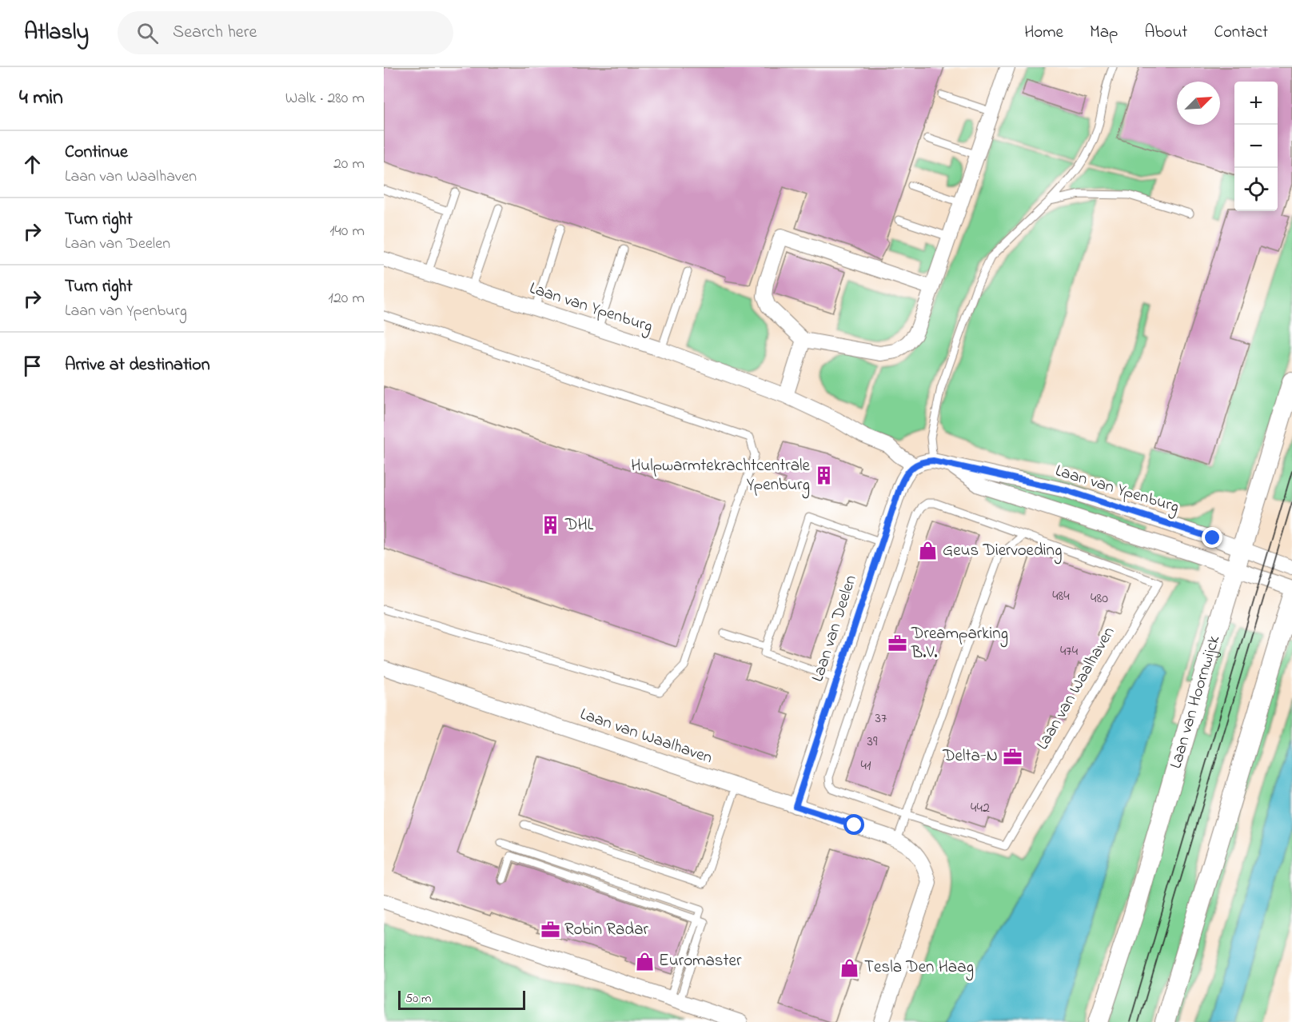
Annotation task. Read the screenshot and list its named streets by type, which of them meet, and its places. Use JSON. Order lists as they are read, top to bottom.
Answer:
{
  "streets": {
    "main road": ["Laan van Hoornwijck"],
    "street": ["Laan van Ypenburg", "Laan van Deelen", "Laan van Waalhaven"]
  },
  "crossings": [
    ["Laan van Ypenburg", "Laan van Deelen"],
    ["Laan van Ypenburg", "Laan van Hoornwijck"],
    ["Laan van Deelen", "Laan van Waalhaven"]
  ],
  "places": {
    "building": ["Hulpwarmtekrachtcentrale Ypenburg", "DHL"],
    "shop": ["Geus Diervoeding", "Euromaster", "Tesla Den Haag"],
    "office": ["Dreamparking B.V.", "Delta-N", "Robin Radar"]
  },
  "house_numbers": [
    "484",
    "480",
    "474",
    "37",
    "39",
    "41",
    "442"
  ],
  "scale_bar": "50 m",
  "north": "top right",
  "page": {
    "header": "Atlasly",
    "search": "Search here",
    "nav": [
      "Home",
      "Map",
      "About",
      "Contact"
    ],
    "heading": ["4 min", "Walk · 280 m"],
    "map_buttons": ["+", "−"],
    "list": [
      ["Continue", "Laan van Waalhaven", "20 m"],
      ["Turn right", "Laan van Deelen", "140 m"],
      ["Turn right", "Laan van Ypenburg", "120 m"],
      "Arrive at destination"
    ],
    "scale": "50 m"
  }
}
